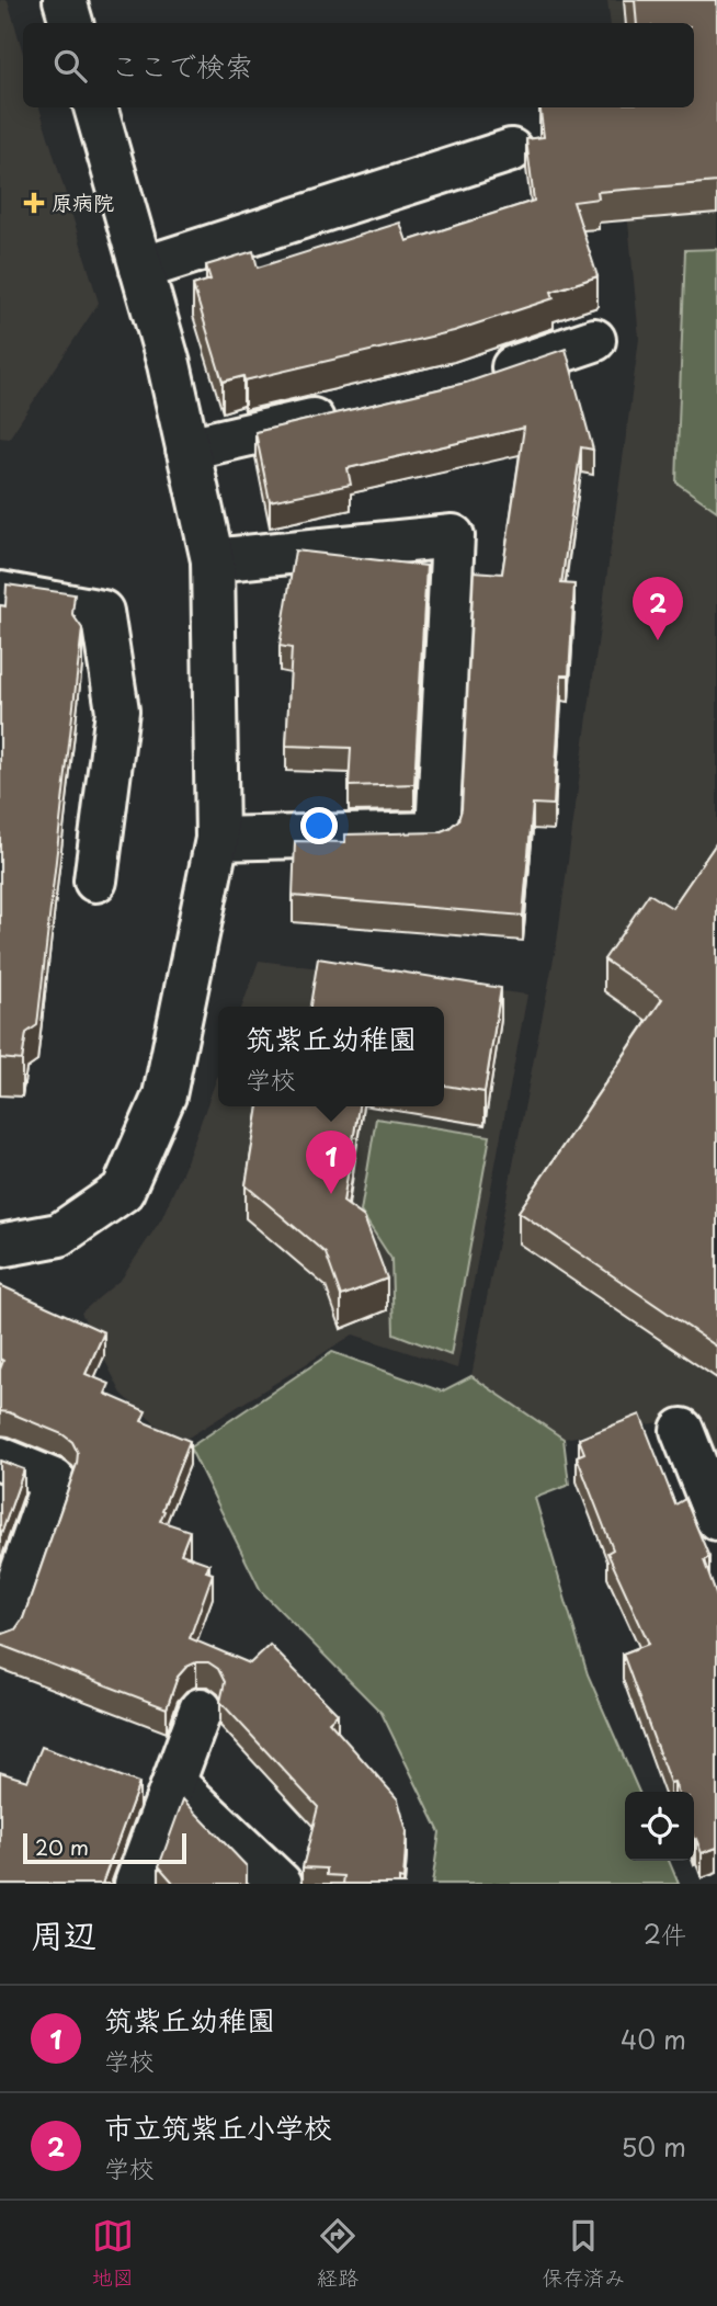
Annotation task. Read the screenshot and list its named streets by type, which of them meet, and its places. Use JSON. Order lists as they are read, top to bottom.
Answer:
{
  "places": {
    "health": ["原病院"]
  },
  "scale_bar": "20 m",
  "page": {
    "search": "ここで検索",
    "pins": ["2", "1"],
    "popup": ["筑紫丘幼稚園", "学校"],
    "scale": "20 m",
    "heading": ["周辺", "2件"],
    "list": [
      {
        "mark": "1",
        "name": "筑紫丘幼稚園",
        "note": "学校",
        "value": "40 m"
      },
      {
        "mark": "2",
        "name": "市立筑紫丘小学校",
        "note": "学校",
        "value": "50 m"
      }
    ],
    "nav": ["地図", "経路", "保存済み"]
  }
}
